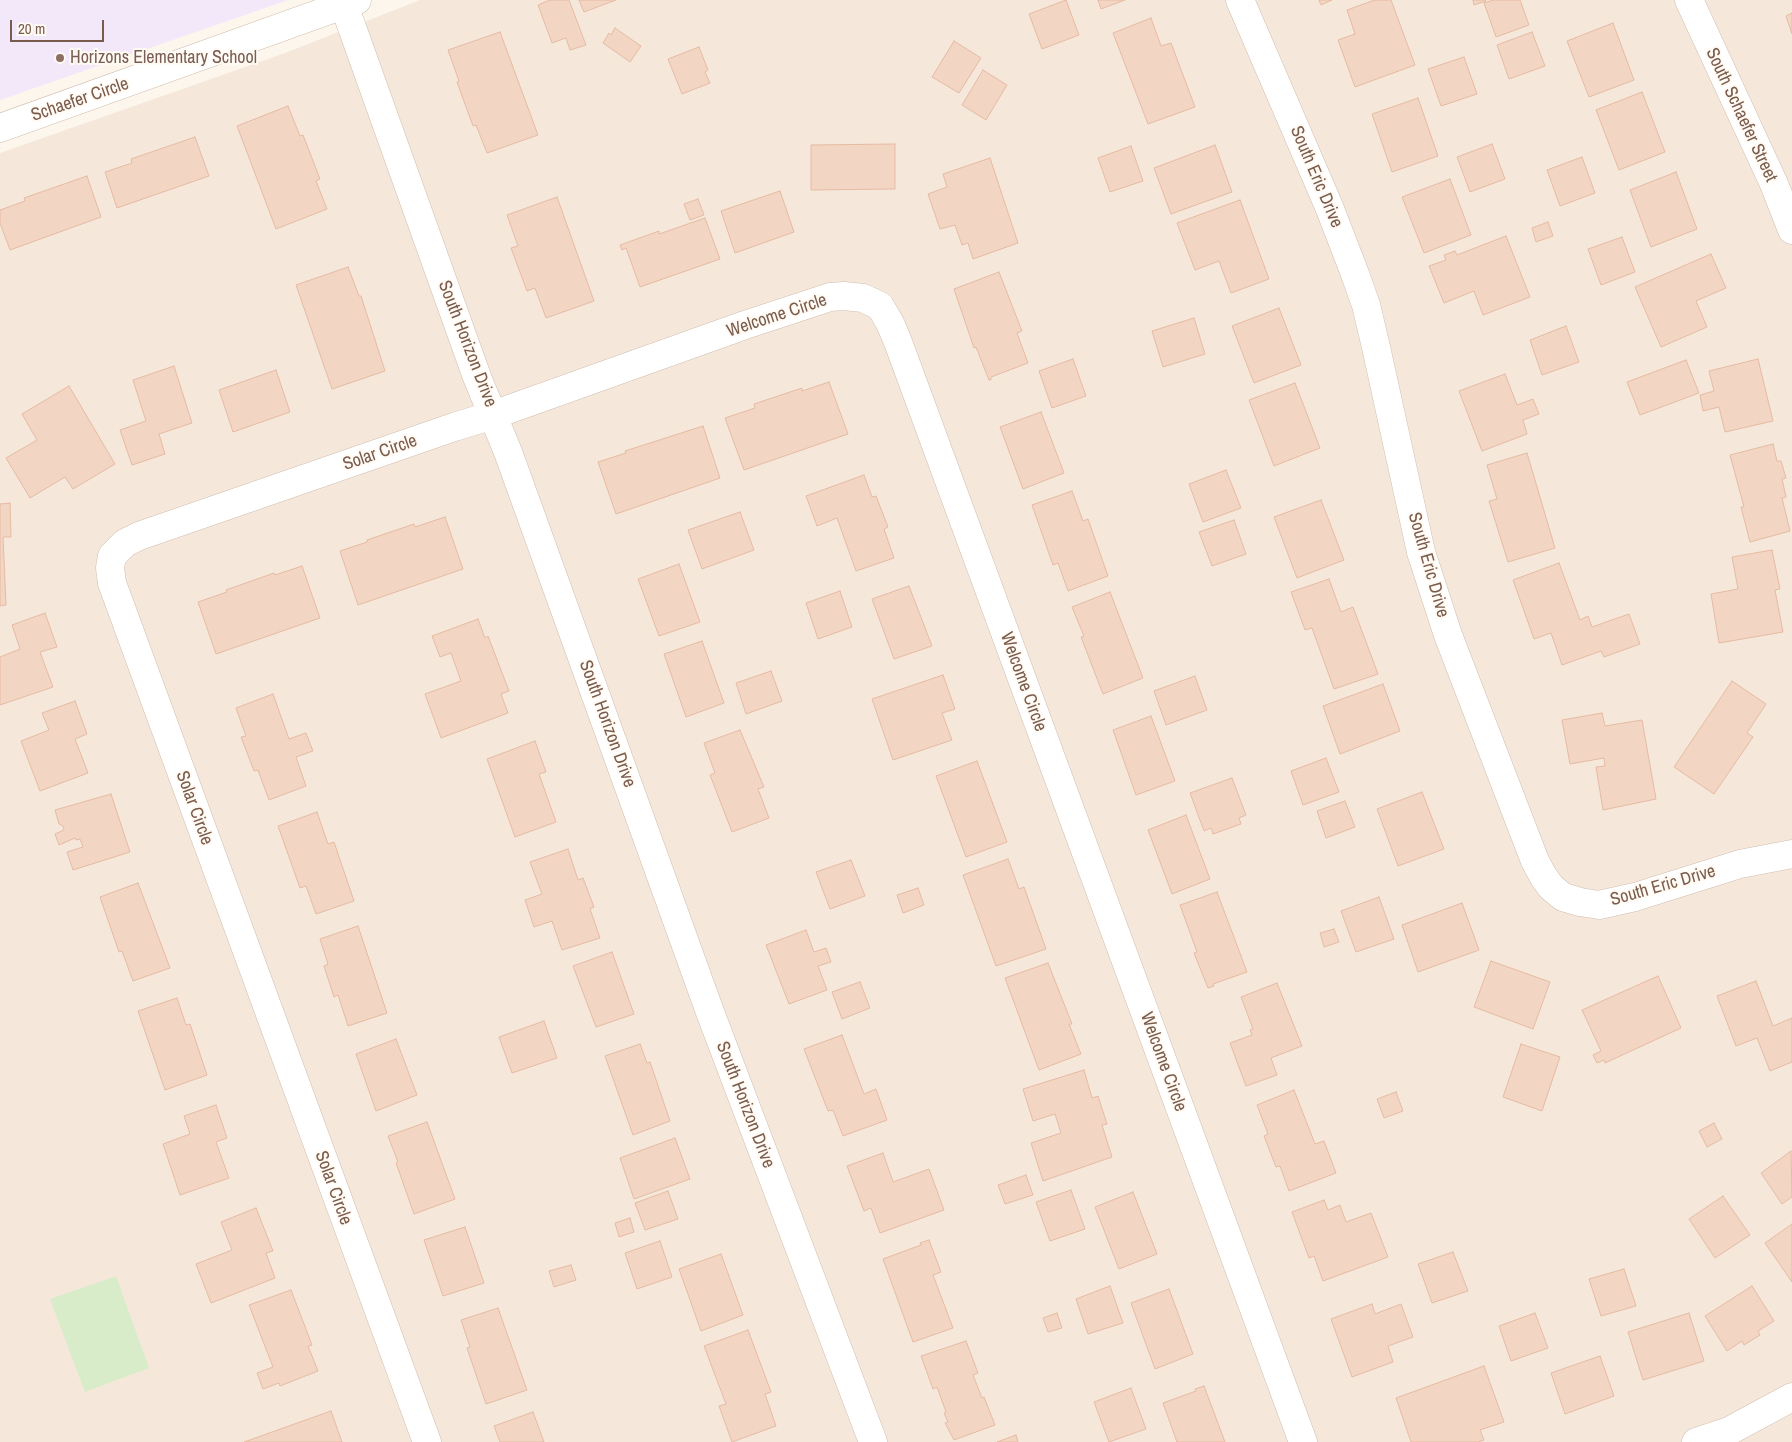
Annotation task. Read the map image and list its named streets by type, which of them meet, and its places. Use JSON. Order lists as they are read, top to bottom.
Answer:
{
  "streets": {
    "street": [
      "Schaefer Circle",
      "South Schaefer Street",
      "South Eric Drive",
      "Welcome Circle",
      "South Horizon Drive",
      "Solar Circle"
    ]
  },
  "crossings": [
    ["Schaefer Circle", "South Horizon Drive"],
    ["Welcome Circle", "South Horizon Drive"],
    ["Welcome Circle", "Solar Circle"],
    ["South Horizon Drive", "Solar Circle"]
  ],
  "places": ["Horizons Elementary School"],
  "scale_bar": "20 m"
}
